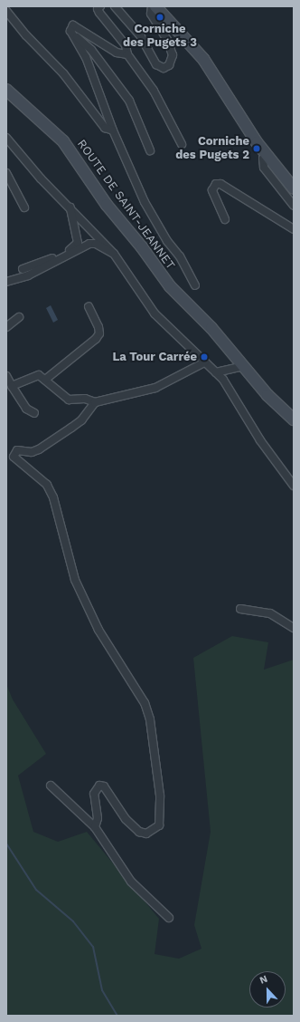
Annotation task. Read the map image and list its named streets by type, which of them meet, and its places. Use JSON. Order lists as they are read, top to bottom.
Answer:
{
  "streets": {
    "main road": ["ROUTE DE SAINT-JEANNET"]
  },
  "places": ["Corniche des Pugets 3", "Corniche des Pugets 2", "La Tour Carrée"],
  "north": "top"
}
